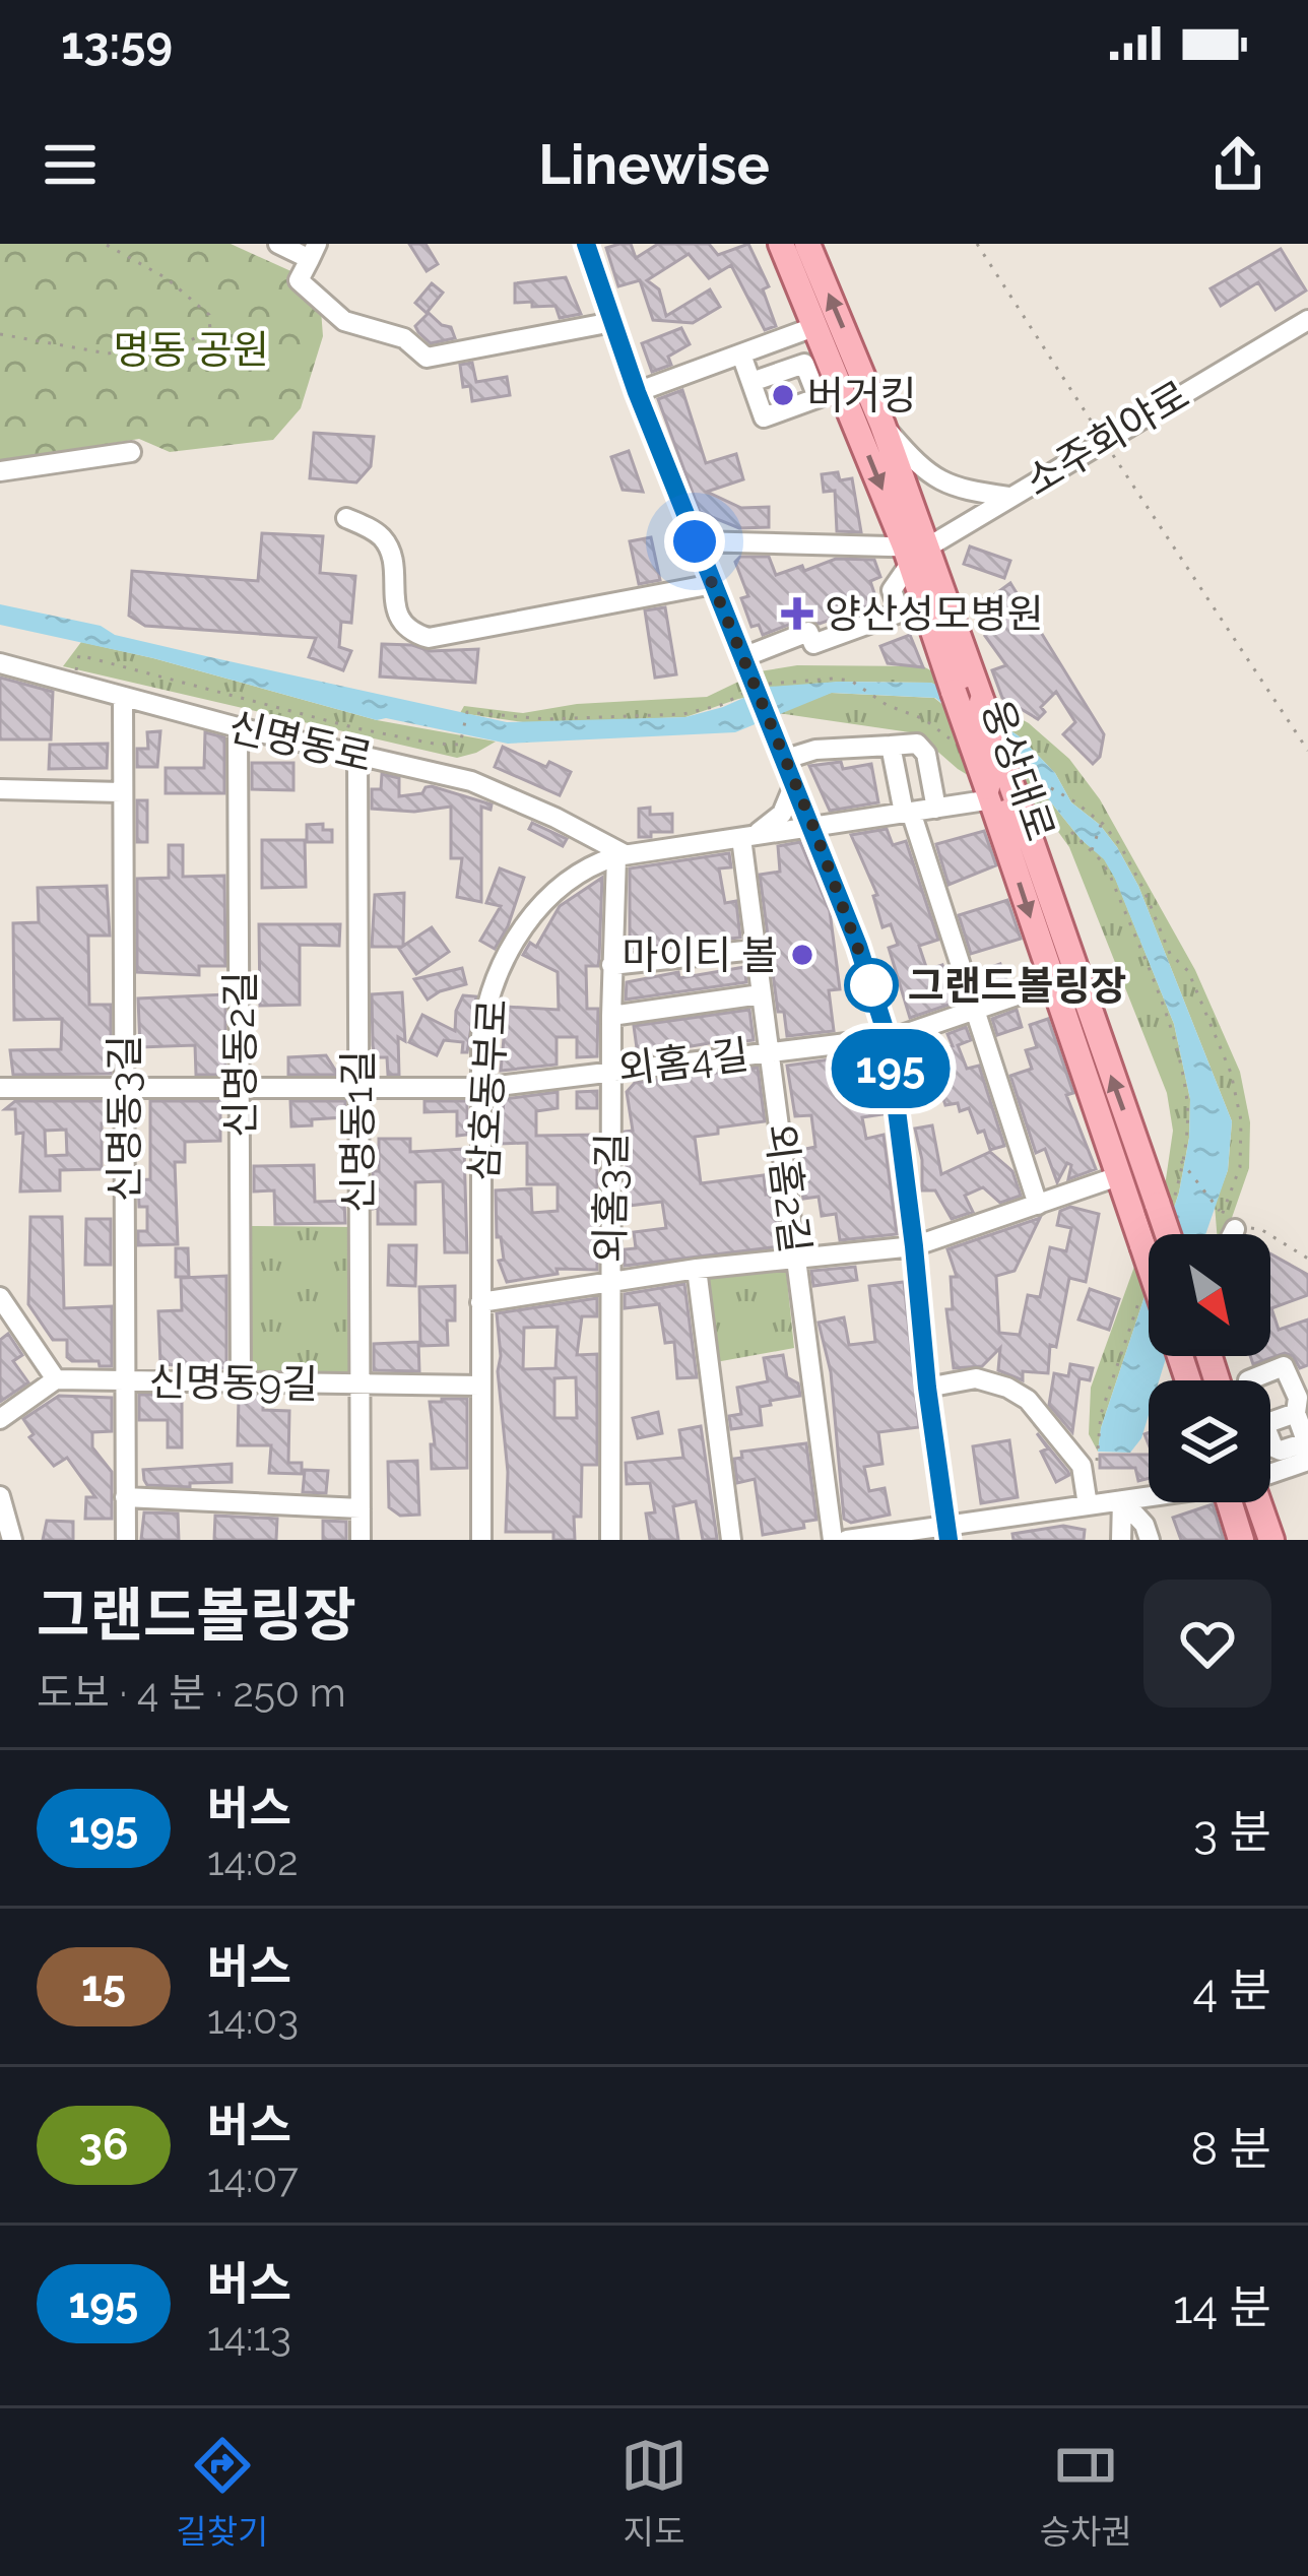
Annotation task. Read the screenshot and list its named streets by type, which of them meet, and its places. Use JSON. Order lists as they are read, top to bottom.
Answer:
{
  "streets": {
    "main road": ["웅상대로"],
    "street": [
      "소주회야로",
      "신명동로",
      "신명동2길",
      "외홈4길",
      "삼호동부로",
      "신명동3길",
      "신명동1길",
      "외홈2길",
      "외홈3길",
      "신명동9길"
    ]
  },
  "crossings": [
    ["소주회야로", "웅상대로"],
    ["신명동로", "신명동2길"],
    ["신명동로", "삼호동부로"],
    ["신명동로", "신명동3길"],
    ["신명동로", "신명동1길"],
    ["신명동로", "외홈3길"],
    ["웅상대로", "외홈4길"],
    ["웅상대로", "삼호동부로"],
    ["신명동2길", "외홈4길"],
    ["신명동2길", "신명동9길"],
    ["외홈4길", "삼호동부로"],
    ["외홈4길", "신명동3길"],
    ["외홈4길", "신명동1길"],
    ["외홈4길", "외홈2길"],
    ["외홈4길", "외홈3길"],
    ["삼호동부로", "외홈2길"],
    ["삼호동부로", "외홈3길"],
    ["삼호동부로", "신명동9길"],
    ["신명동3길", "신명동9길"],
    ["신명동1길", "신명동9길"]
  ],
  "parks": ["명동 공원"],
  "places": {
    "other": ["버거킹", "마이티 볼", "그랜드볼링장"],
    "health": ["양산성모병원"]
  },
  "lines": ["bus line 195"],
  "north": "bottom right",
  "page": {
    "status": "13:59",
    "header": "Linewise",
    "on_map": "195",
    "heading": ["그랜드볼링장", "도보 · 4 분 · 250 m"],
    "list": [
      {
        "mark": "195",
        "name": "버스",
        "note": "14:02",
        "value": "3 분"
      },
      {
        "mark": "15",
        "name": "버스",
        "note": "14:03",
        "value": "4 분"
      },
      {
        "mark": "36",
        "name": "버스",
        "note": "14:07",
        "value": "8 분"
      },
      {
        "mark": "195",
        "name": "버스",
        "note": "14:13",
        "value": "14 분"
      }
    ],
    "tabs": ["길찾기", "지도", "승차권"]
  }
}
